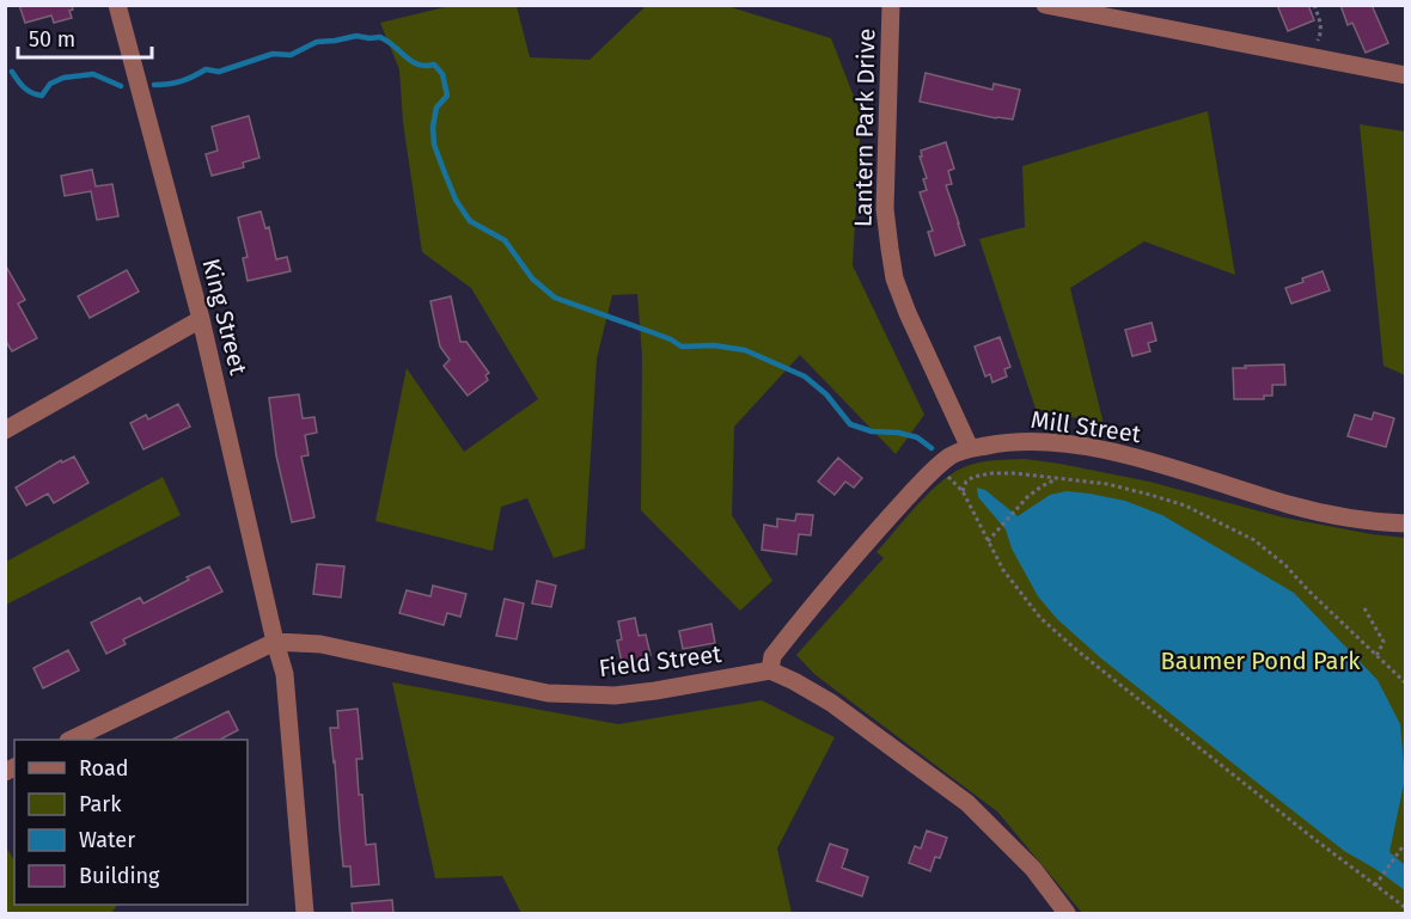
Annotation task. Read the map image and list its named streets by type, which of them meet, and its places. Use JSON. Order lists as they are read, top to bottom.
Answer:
{
  "streets": {
    "street": [
      "Lantern Park Drive",
      "King Street",
      "Mill Street",
      "Field Street"
    ]
  },
  "crossings": [
    ["Lantern Park Drive", "Mill Street"],
    ["King Street", "Field Street"],
    ["Mill Street", "Field Street"]
  ],
  "parks": ["Baumer Pond Park"],
  "legend": [
    "Road",
    "Park",
    "Water",
    "Building"
  ],
  "scale_bar": "50 m"
}
